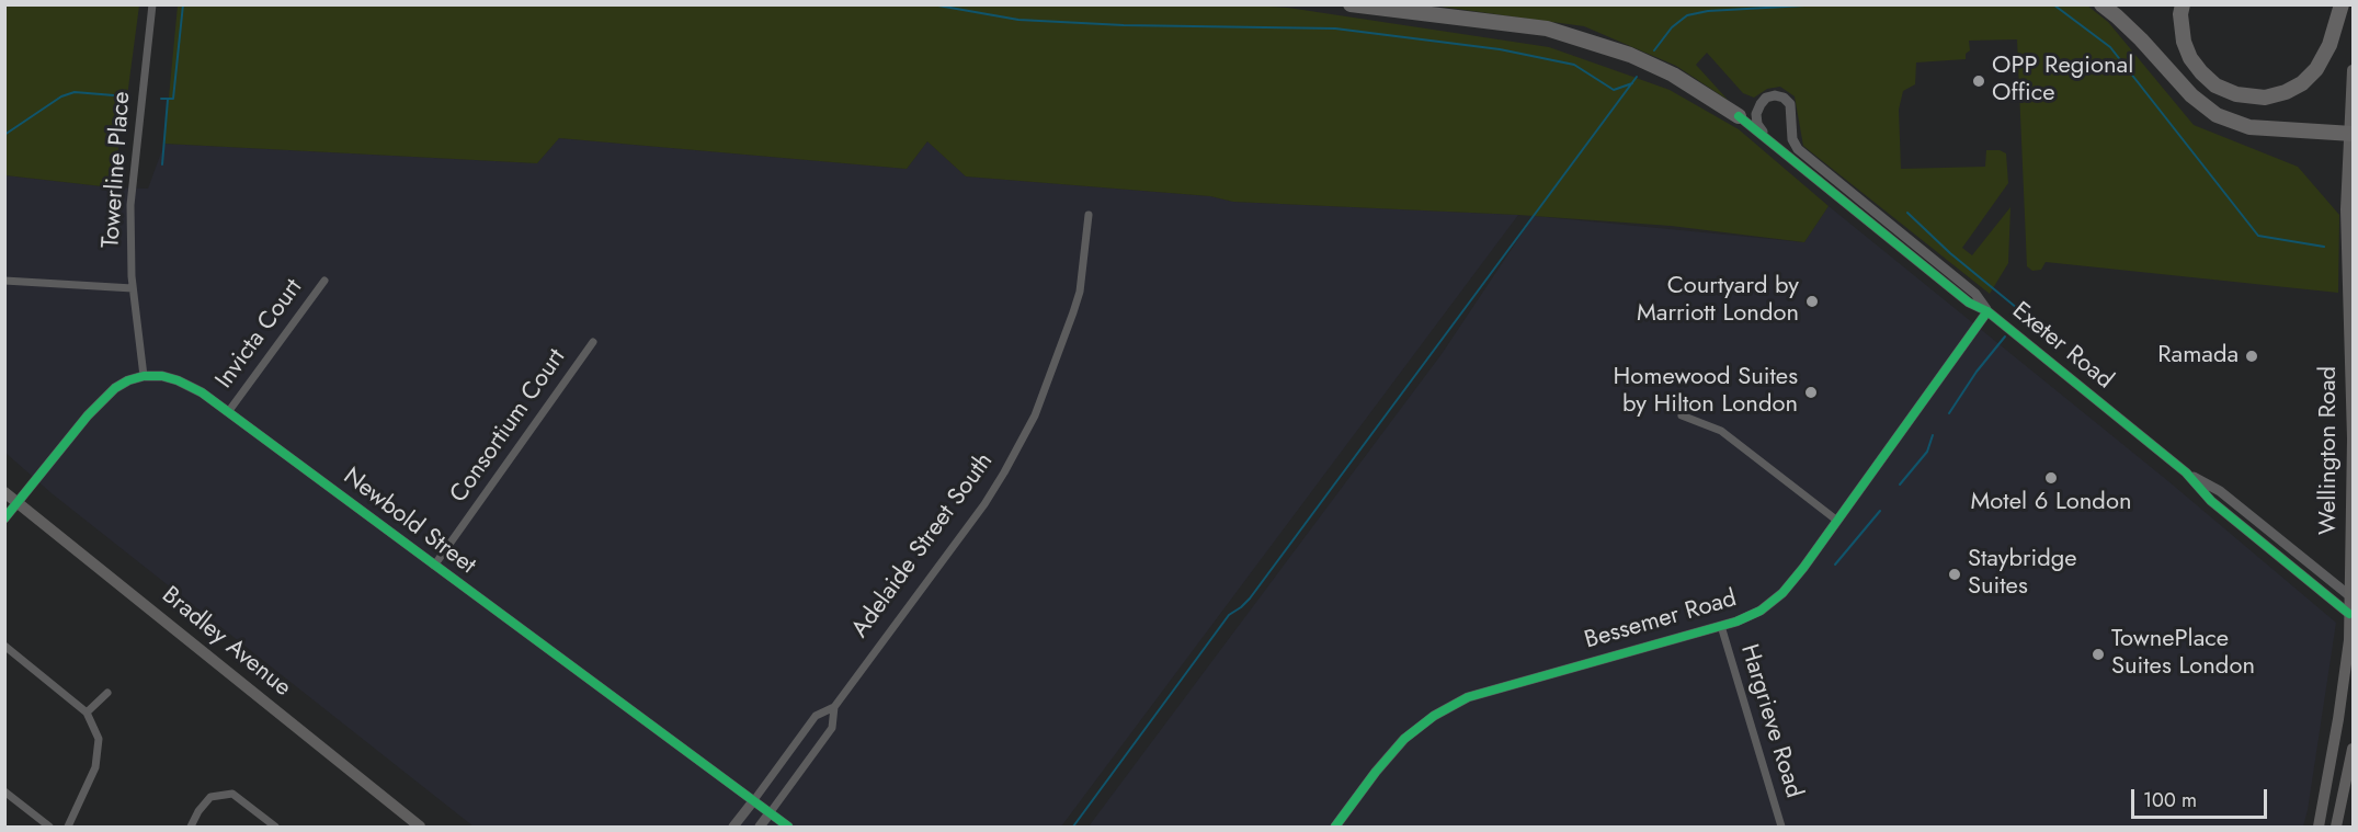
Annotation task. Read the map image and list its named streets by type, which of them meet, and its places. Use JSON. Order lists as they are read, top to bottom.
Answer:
{
  "streets": {
    "main road": ["Wellington Road", "Bradley Avenue"],
    "street": [
      "Towerline Place",
      "Invicta Court",
      "Exeter Road",
      "Consortium Court",
      "Newbold Street",
      "Adelaide Street South",
      "Bessemer Road",
      "Hargrieve Road"
    ]
  },
  "crossings": [
    ["Towerline Place", "Newbold Street"],
    ["Invicta Court", "Newbold Street"],
    ["Exeter Road", "Wellington Road"],
    ["Exeter Road", "Bessemer Road"],
    ["Consortium Court", "Newbold Street"],
    ["Newbold Street", "Adelaide Street South"],
    ["Bessemer Road", "Hargrieve Road"]
  ],
  "places": [
    "OPP Regional Office",
    "Courtyard by Marriott London",
    "Ramada",
    "Homewood Suites by Hilton London",
    "Motel 6 London",
    "Staybridge Suites",
    "TownePlace Suites London"
  ],
  "scale_bar": "100 m"
}
